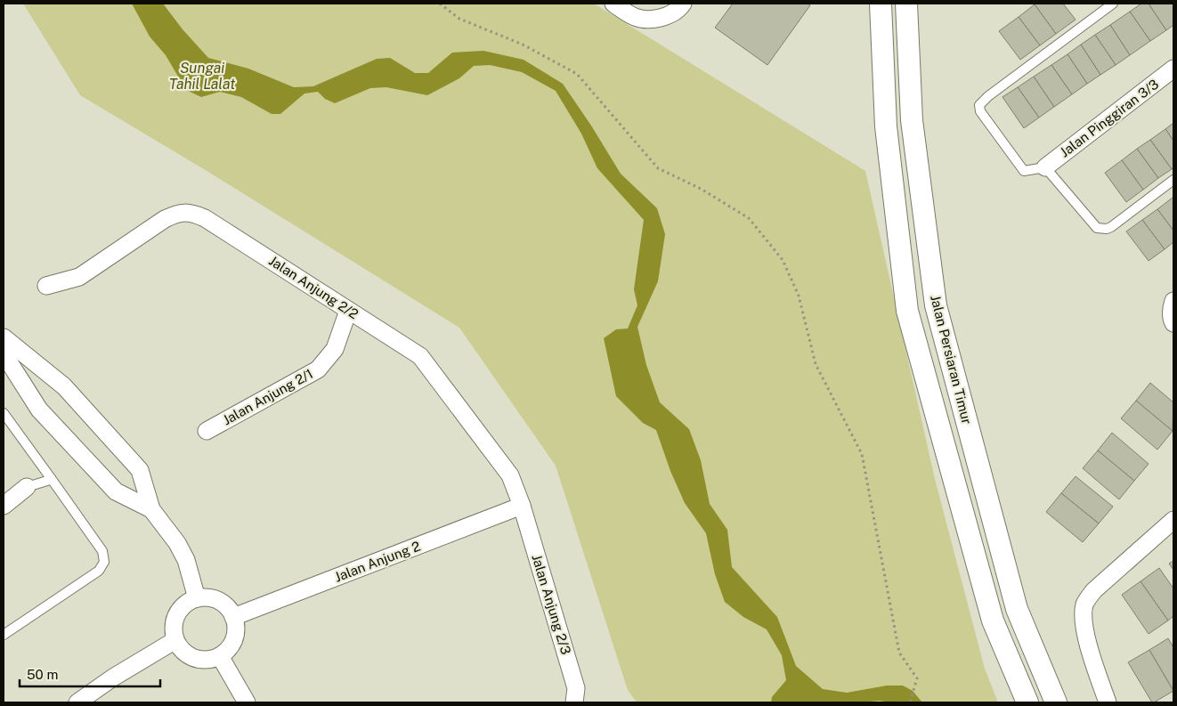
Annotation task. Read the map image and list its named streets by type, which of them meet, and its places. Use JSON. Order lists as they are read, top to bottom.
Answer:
{
  "streets": {
    "street": [
      "Jalan Pinggiran 3/3",
      "Jalan Anjung 2/2",
      "Jalan Persiaran Timur",
      "Jalan Anjung 2/1",
      "Jalan Anjung 2",
      "Jalan Anjung 2/3"
    ]
  },
  "crossings": [
    ["Jalan Anjung 2/2", "Jalan Anjung 2/1"],
    ["Jalan Anjung 2/2", "Jalan Anjung 2"],
    ["Jalan Anjung 2/2", "Jalan Anjung 2/3"],
    ["Jalan Anjung 2", "Jalan Anjung 2/3"]
  ],
  "water": ["Sungai Tahil Lalat"],
  "scale_bar": "50 m"
}
